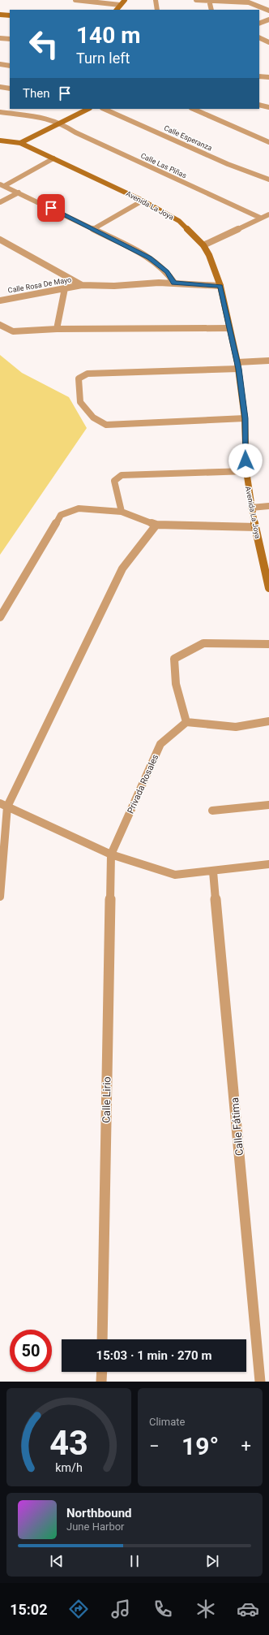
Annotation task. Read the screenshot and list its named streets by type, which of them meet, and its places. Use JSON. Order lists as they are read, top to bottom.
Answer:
{
  "streets": {
    "main road": ["Avenida La Joya"],
    "street": [
      "Calle Esperanza",
      "Calle Las Piñas",
      "Calle Rosa De Mayo",
      "Privada Rosales",
      "Calle Lirio",
      "Calle Fátima"
    ]
  },
  "crossings": [
    ["Avenida La Joya", "Calle Rosa De Mayo"],
    ["Privada Rosales", "Calle Lirio"]
  ],
  "page": {
    "turn": ["140 m", "Turn left"],
    "then": "Then",
    "limit": "50",
    "trip": "15:03 · 1 min · 270 m",
    "tile": "Climate",
    "heat": ["−", "19°", "+"],
    "song": ["Northbound", "June Harbor"],
    "tabs": "15:02",
    "gauge": ["43", "km/h"]
  }
}
